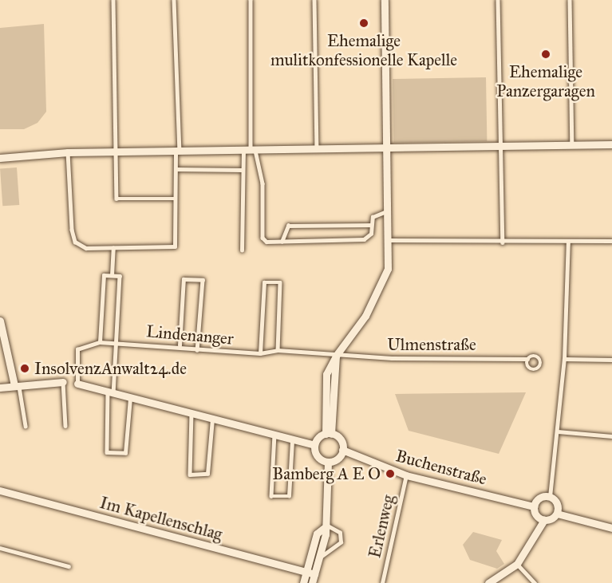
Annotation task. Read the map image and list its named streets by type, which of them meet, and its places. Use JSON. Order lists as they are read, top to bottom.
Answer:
{
  "streets": {
    "street": ["Buchenstraße", "Im Kapellenschlag"],
    "lane": ["Lindenanger", "Ulmenstraße", "Erlenweg"]
  },
  "crossings": [
    ["Lindenanger", "Ulmenstraße"],
    ["Buchenstraße", "Erlenweg"]
  ],
  "places": [
    "Ehemalige mulitkonfessionelle Kapelle",
    "Ehemalige Panzergaragen",
    "InsolvenzAnwalt24.de",
    "Bamberg A E O"
  ]
}
